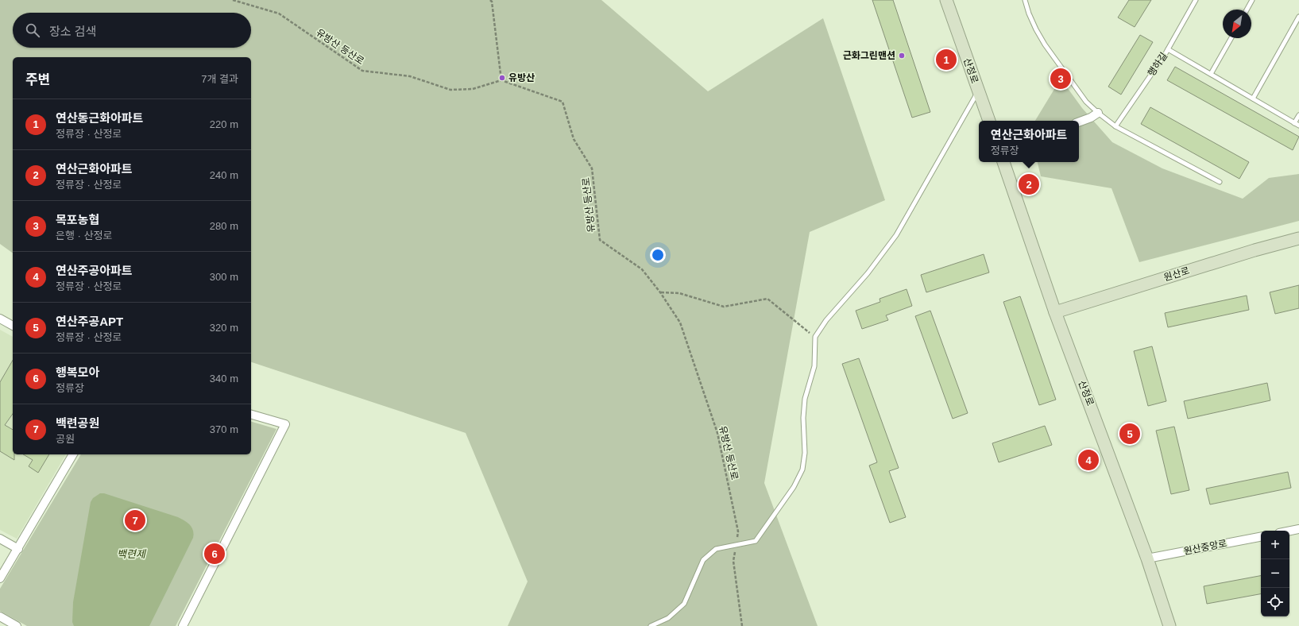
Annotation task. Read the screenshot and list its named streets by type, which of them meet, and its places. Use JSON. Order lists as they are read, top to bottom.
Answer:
{
  "streets": {
    "street": ["산정로", "원산로", "원산중앙로"],
    "lane": ["행하길"],
    "path": ["유방산 등산로"]
  },
  "crossings": [
    ["산정로", "원산로"],
    ["산정로", "원산중앙로"]
  ],
  "water": ["백련제"],
  "places": ["근화그린맨션", "유방산"],
  "north": "bottom left",
  "page": {
    "search": "장소 검색",
    "pins": [
      "1",
      "3",
      "2",
      "5",
      "4",
      "7",
      "6"
    ],
    "heading": ["주변", "7개 결과"],
    "list": [
      {
        "mark": "1",
        "name": "연산동근화아파트",
        "note": "정류장 · 산정로",
        "value": "220 m"
      },
      {
        "mark": "2",
        "name": "연산근화아파트",
        "note": "정류장 · 산정로",
        "value": "240 m"
      },
      {
        "mark": "3",
        "name": "목포농협",
        "note": "은행 · 산정로",
        "value": "280 m"
      },
      {
        "mark": "4",
        "name": "연산주공아파트",
        "note": "정류장 · 산정로",
        "value": "300 m"
      },
      {
        "mark": "5",
        "name": "연산주공APT",
        "note": "정류장 · 산정로",
        "value": "320 m"
      },
      {
        "mark": "6",
        "name": "행복모아",
        "note": "정류장",
        "value": "340 m"
      },
      {
        "mark": "7",
        "name": "백련공원",
        "note": "공원",
        "value": "370 m"
      }
    ],
    "popup": ["연산근화아파트", "정류장"],
    "map_buttons": ["+", "−"]
  }
}
